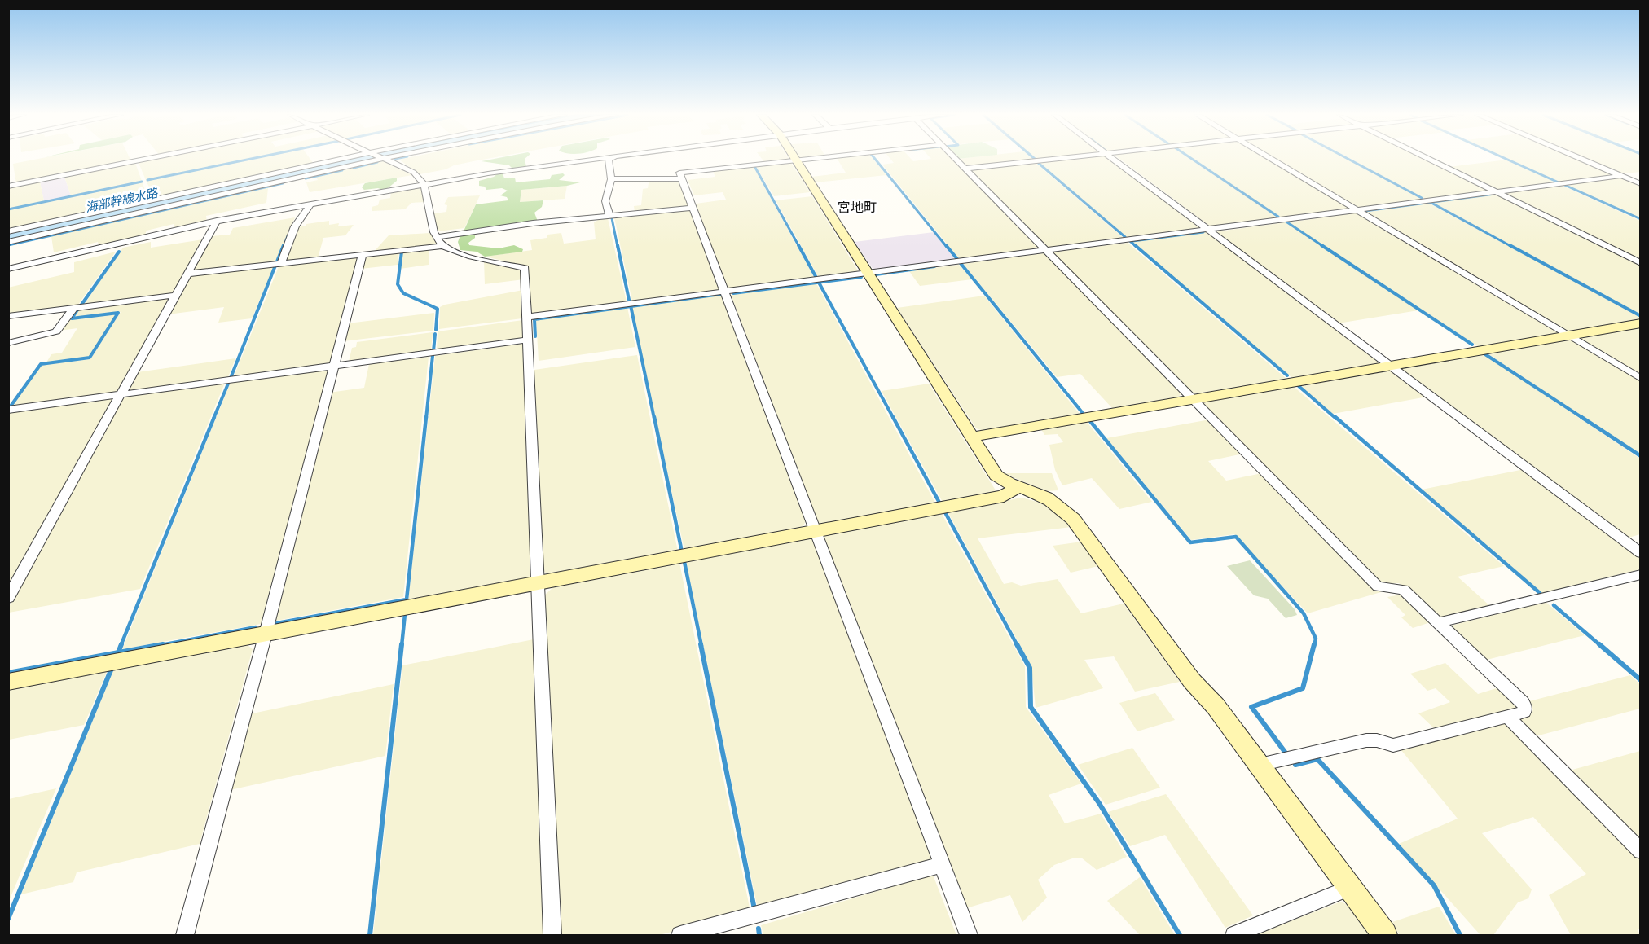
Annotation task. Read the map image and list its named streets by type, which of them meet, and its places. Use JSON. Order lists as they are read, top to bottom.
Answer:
{
  "districts": ["宮地町"],
  "water": ["海部幹線水路"]
}
